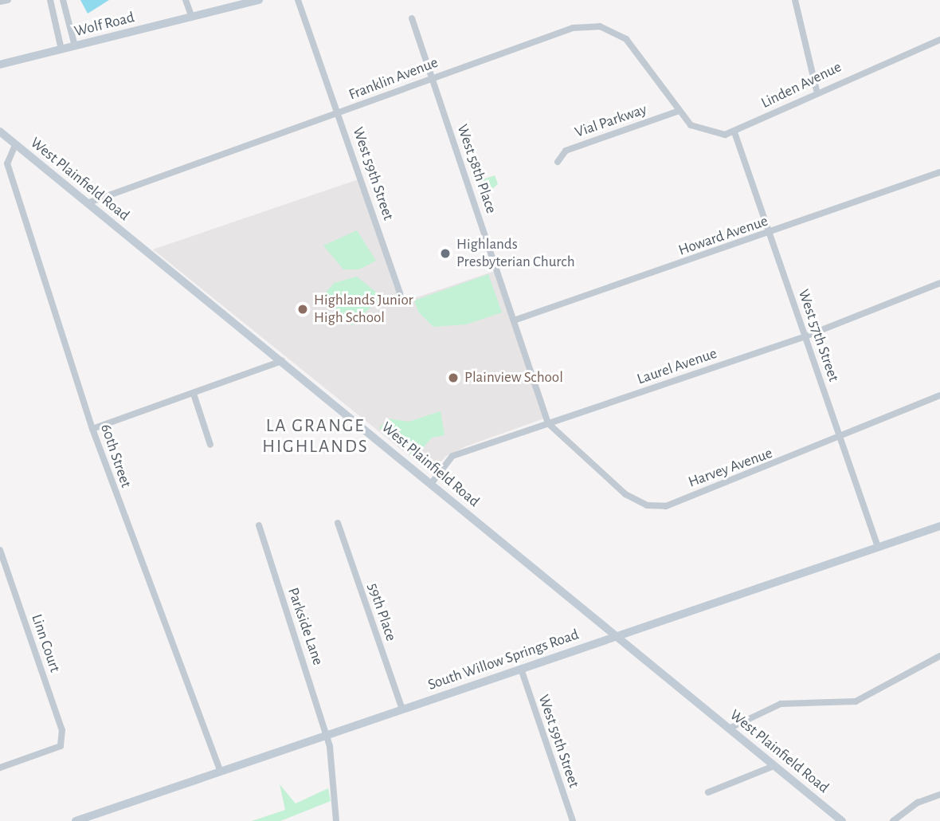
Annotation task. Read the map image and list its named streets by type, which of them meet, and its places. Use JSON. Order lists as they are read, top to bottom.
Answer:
{
  "streets": {
    "main road": ["Wolf Road", "West Plainfield Road", "South Willow Springs Road"],
    "street": [
      "Franklin Avenue",
      "Linden Avenue",
      "Vial Parkway",
      "West 58th Place",
      "West 59th Street",
      "Howard Avenue",
      "West 57th Street",
      "Laurel Avenue",
      "60th Street",
      "Harvey Avenue",
      "59th Place",
      "Parkside Lane",
      "Linn Court"
    ]
  },
  "crossings": [
    ["Franklin Avenue", "Vial Parkway"],
    ["Franklin Avenue", "West 58th Place"],
    ["Franklin Avenue", "West 59th Street"],
    ["Franklin Avenue", "West Plainfield Road"],
    ["Linden Avenue", "West 57th Street"],
    ["West 58th Place", "Howard Avenue"],
    ["West 58th Place", "Laurel Avenue"],
    ["West 58th Place", "Harvey Avenue"],
    ["West 59th Street", "South Willow Springs Road"],
    ["West Plainfield Road", "Laurel Avenue"],
    ["West Plainfield Road", "60th Street"],
    ["West Plainfield Road", "South Willow Springs Road"],
    ["Howard Avenue", "West 57th Street"],
    ["West 57th Street", "Laurel Avenue"],
    ["West 57th Street", "Harvey Avenue"],
    ["West 57th Street", "South Willow Springs Road"],
    ["Laurel Avenue", "Harvey Avenue"],
    ["60th Street", "South Willow Springs Road"],
    ["59th Place", "South Willow Springs Road"],
    ["Parkside Lane", "South Willow Springs Road"]
  ],
  "districts": ["LA GRANGE HIGHLANDS"],
  "places": ["Highlands Presbyterian Church", "Highlands Junior High School", "Plainview School"]
}
